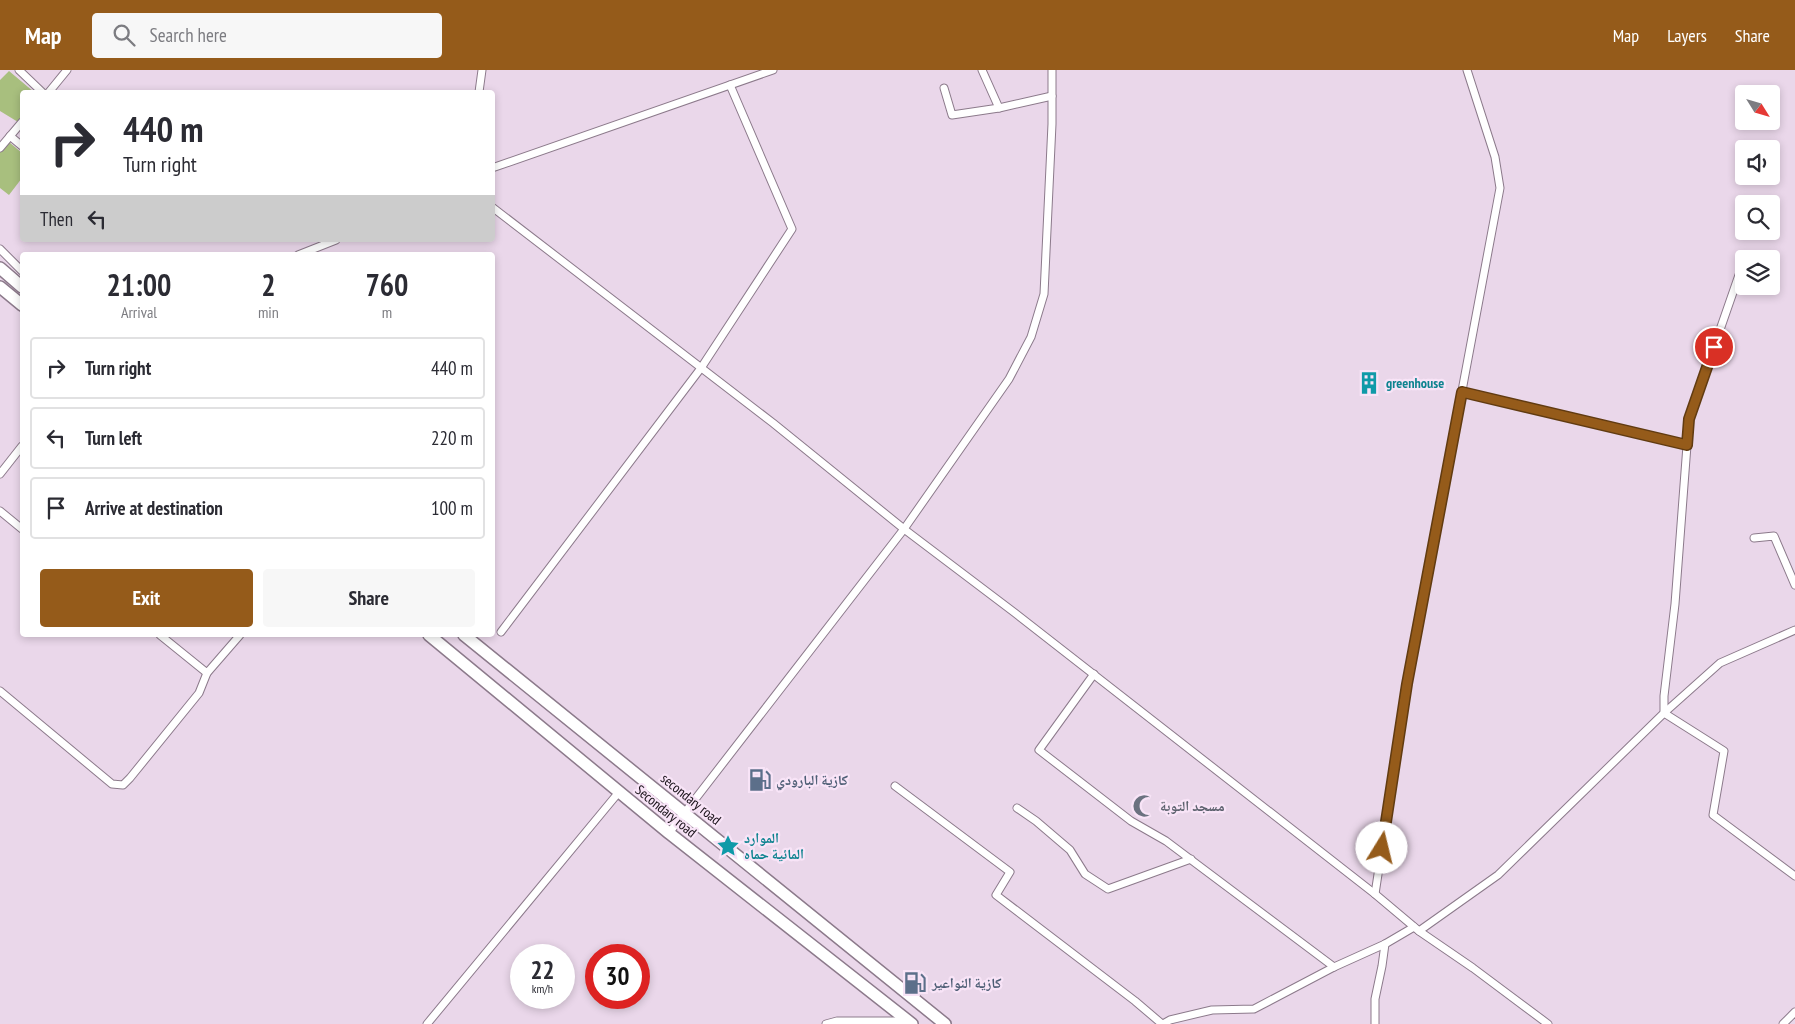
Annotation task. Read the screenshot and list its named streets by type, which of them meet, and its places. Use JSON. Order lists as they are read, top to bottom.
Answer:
{
  "streets": {
    "main road": ["secondary road", "Secondary road"]
  },
  "places": {
    "building": ["greenhouse"],
    "fuel station": ["كازية البارودي", "كازية النواعير"],
    "mosque": ["مسجد التوبة"],
    "place": ["الموارد المائية حماه"]
  },
  "north": "bottom right",
  "page": {
    "header": "Map",
    "search": "Search here",
    "nav": ["Map", "Layers", "Share"],
    "turn": ["440 m", "Turn right"],
    "then": "Then",
    "eta": [
      "21:00",
      "Arrival",
      "2",
      "min",
      "760",
      "m"
    ],
    "list": [
      {
        "name": "Turn right",
        "value": "440 m"
      },
      {
        "name": "Turn left",
        "value": "220 m"
      },
      {
        "name": "Arrive at destination",
        "value": "100 m"
      }
    ],
    "buttons": ["Exit", "Share"],
    "speed": "22 km/h",
    "limit": "30"
  }
}
